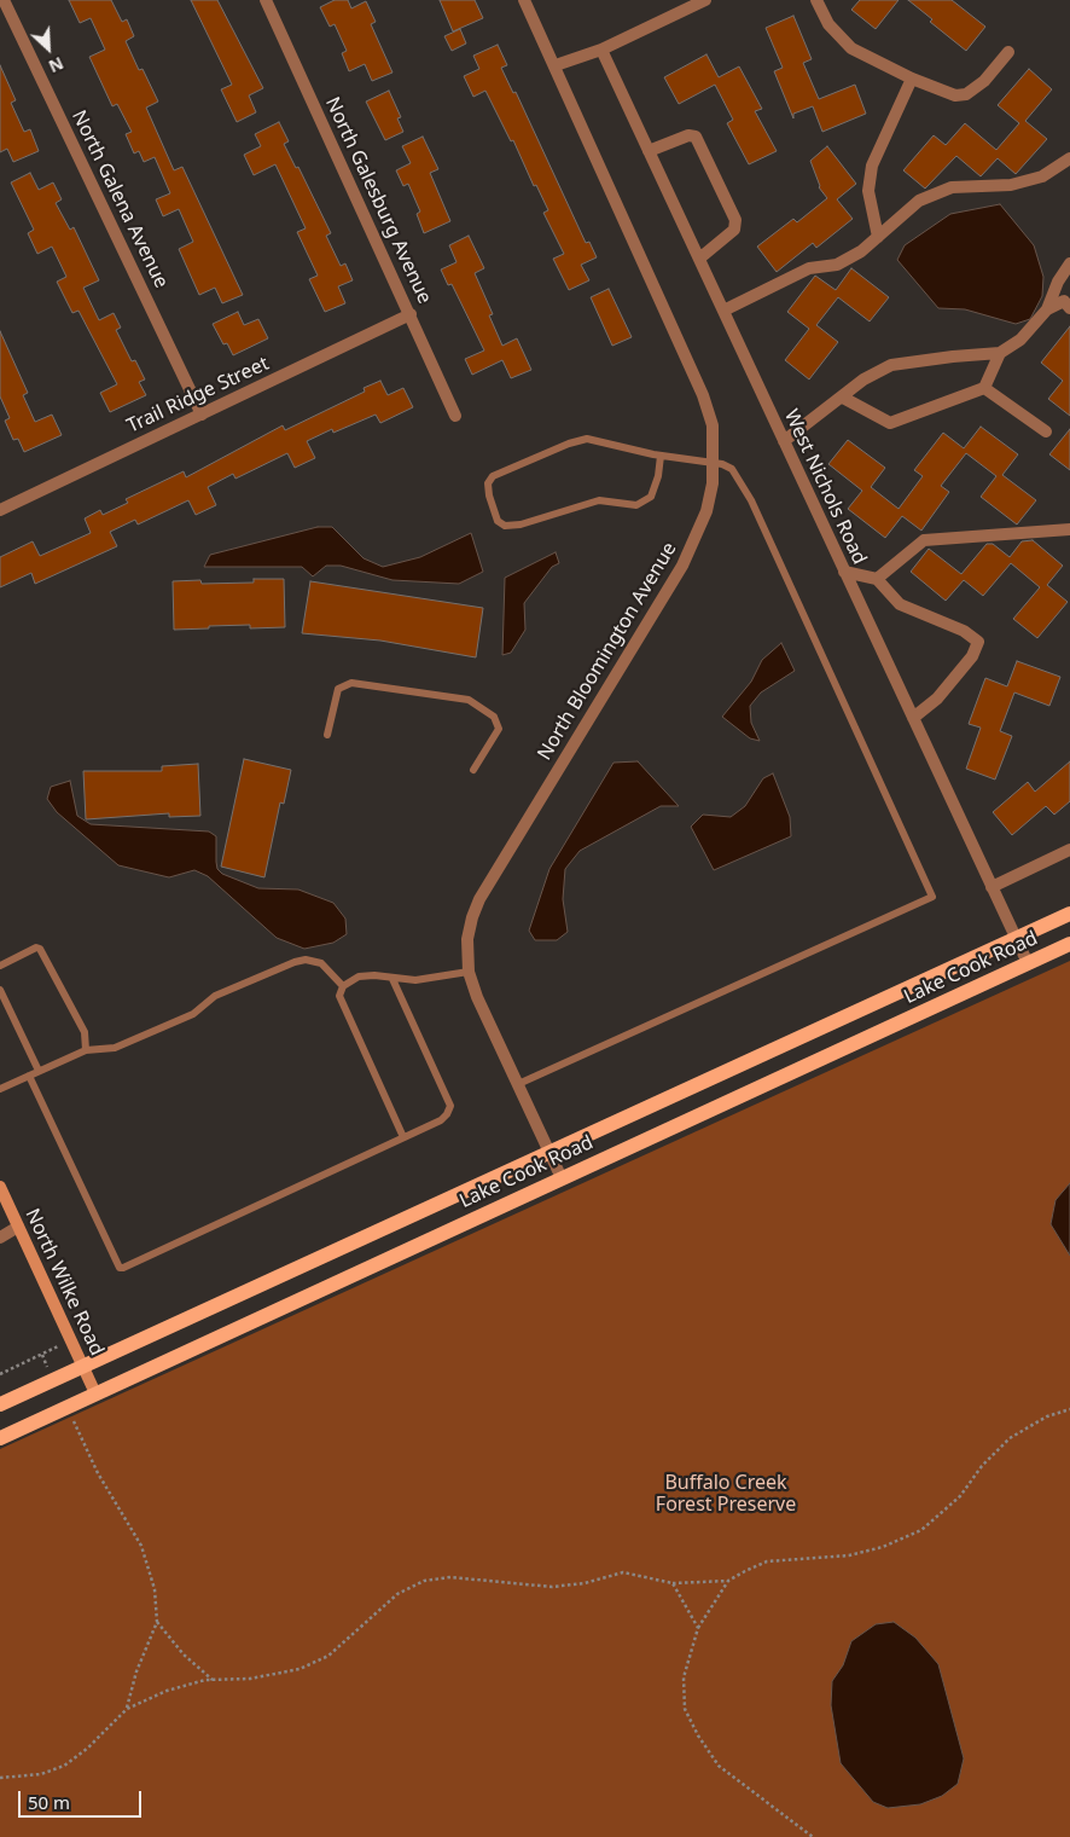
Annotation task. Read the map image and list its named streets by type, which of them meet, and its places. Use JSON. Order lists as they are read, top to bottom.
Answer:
{
  "streets": {
    "main road": ["Lake Cook Road"],
    "street": [
      "North Galena Avenue",
      "North Galesburg Avenue",
      "Trail Ridge Street",
      "West Nichols Road",
      "North Bloomington Avenue",
      "North Wilke Road"
    ]
  },
  "crossings": [
    ["North Galena Avenue", "Trail Ridge Street"],
    ["North Galesburg Avenue", "Trail Ridge Street"],
    ["West Nichols Road", "Lake Cook Road"],
    ["North Bloomington Avenue", "Lake Cook Road"],
    ["Lake Cook Road", "North Wilke Road"]
  ],
  "parks": ["Buffalo Creek Forest Preserve"],
  "scale_bar": "50 m",
  "north": "bottom right"
}
